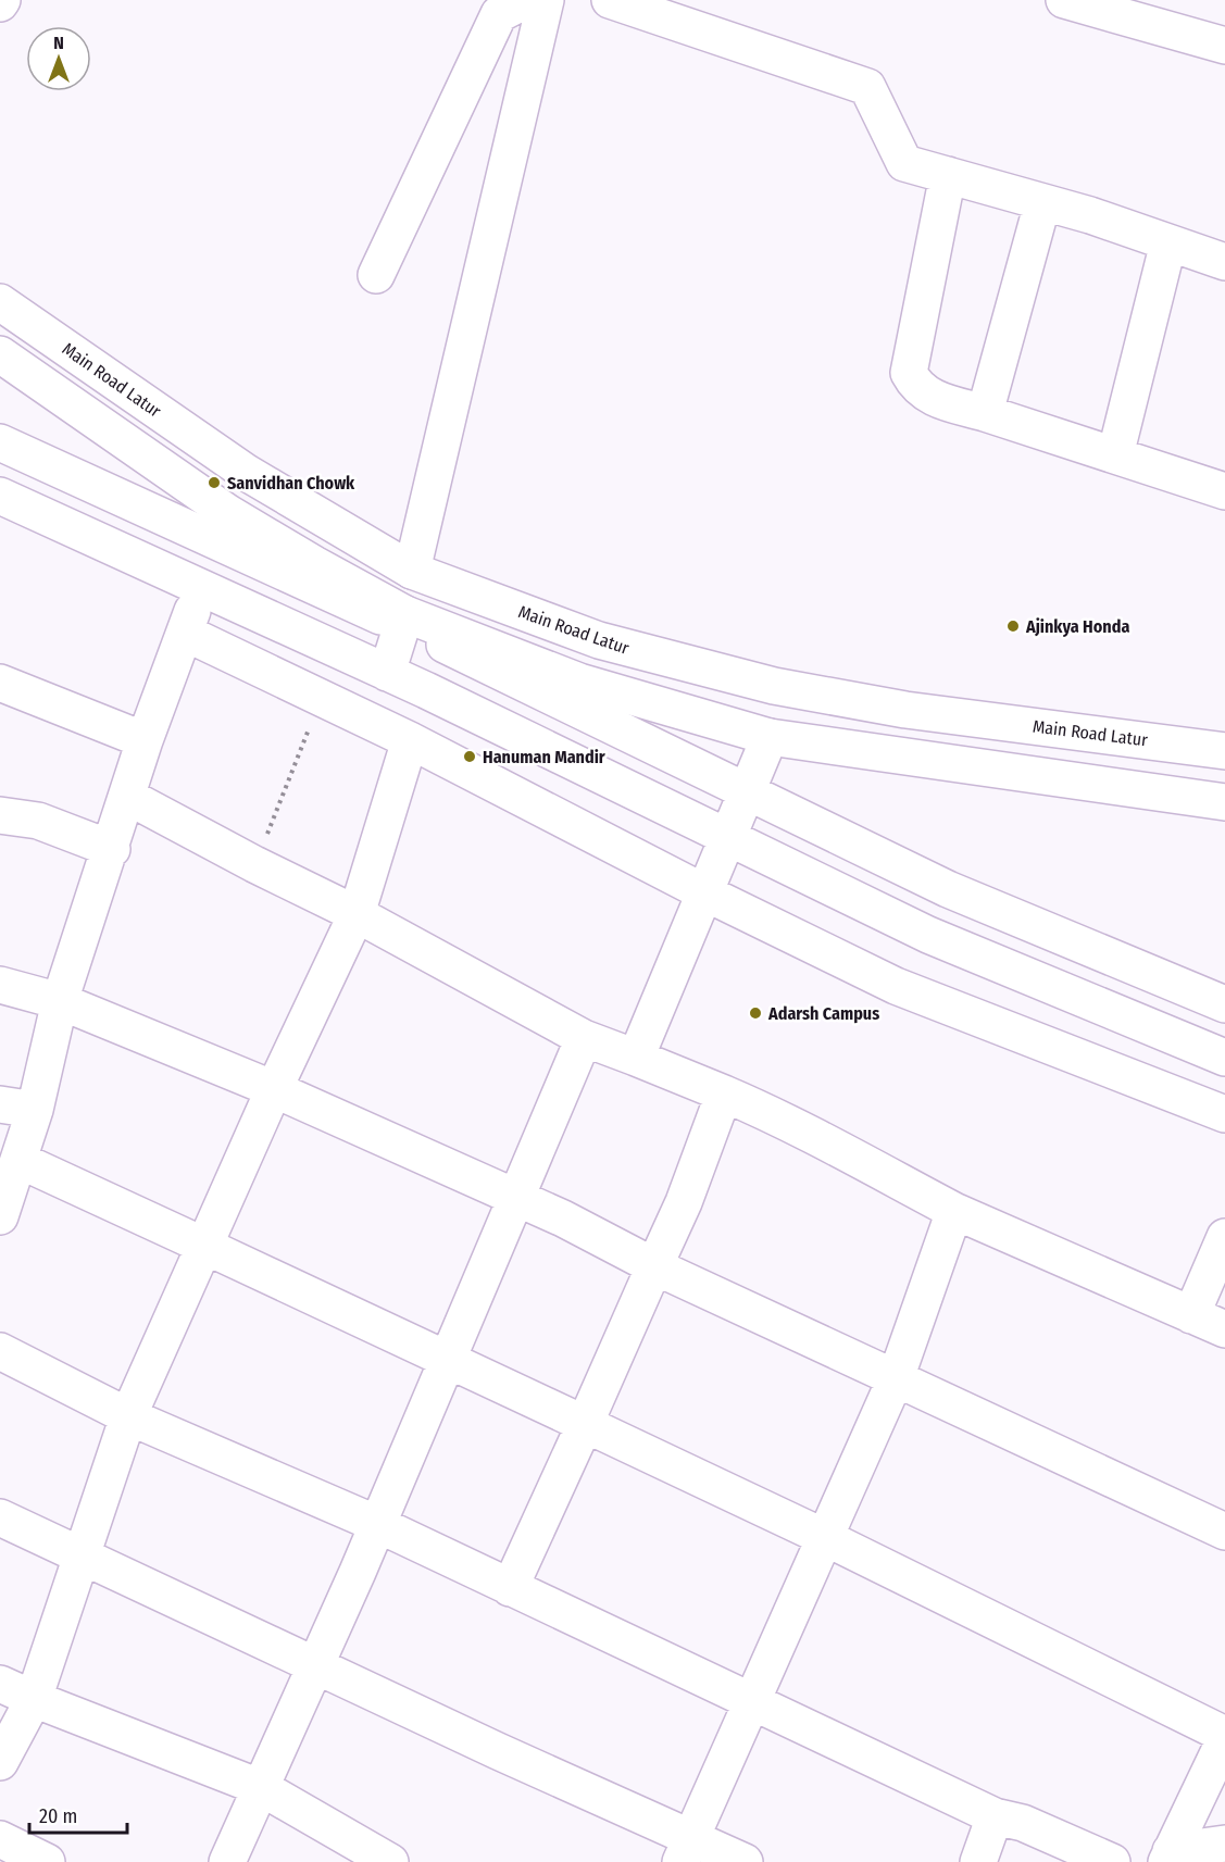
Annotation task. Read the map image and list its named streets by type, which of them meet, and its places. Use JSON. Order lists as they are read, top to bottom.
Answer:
{
  "streets": {
    "street": ["Main Road Latur"]
  },
  "places": [
    "Sanvidhan Chowk",
    "Ajinkya Honda",
    "Hanuman Mandir",
    "Adarsh Campus"
  ],
  "scale_bar": "20 m",
  "north": "top"
}
